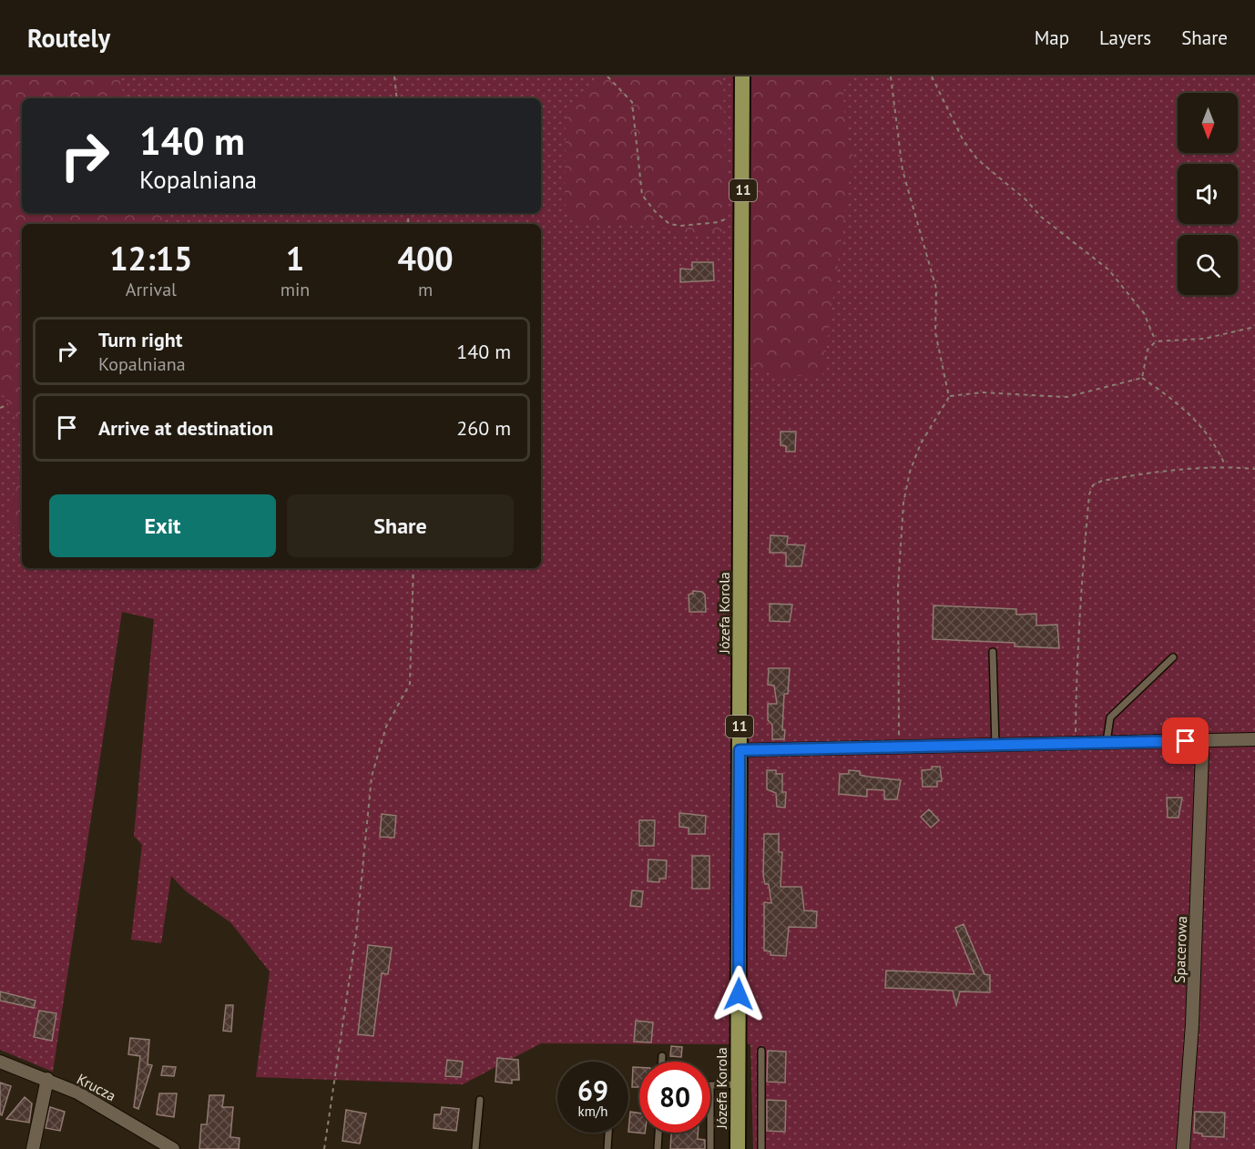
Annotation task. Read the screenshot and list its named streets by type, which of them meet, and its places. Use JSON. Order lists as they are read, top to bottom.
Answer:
{
  "streets": {
    "highway": ["11", "Józefa Korola"],
    "street": ["Spacerowa", "Krucza"]
  },
  "north": "bottom",
  "page": {
    "header": "Routely",
    "nav": ["Map", "Layers", "Share"],
    "turn": ["140 m", "Kopalniana"],
    "eta": [
      "12:15",
      "Arrival",
      "1",
      "min",
      "400",
      "m"
    ],
    "list": [
      {
        "name": "Turn right",
        "note": "Kopalniana",
        "value": "140 m"
      },
      {
        "name": "Arrive at destination",
        "value": "260 m"
      }
    ],
    "buttons": ["Exit", "Share"],
    "speed": "69 km/h",
    "limit": "80"
  }
}
